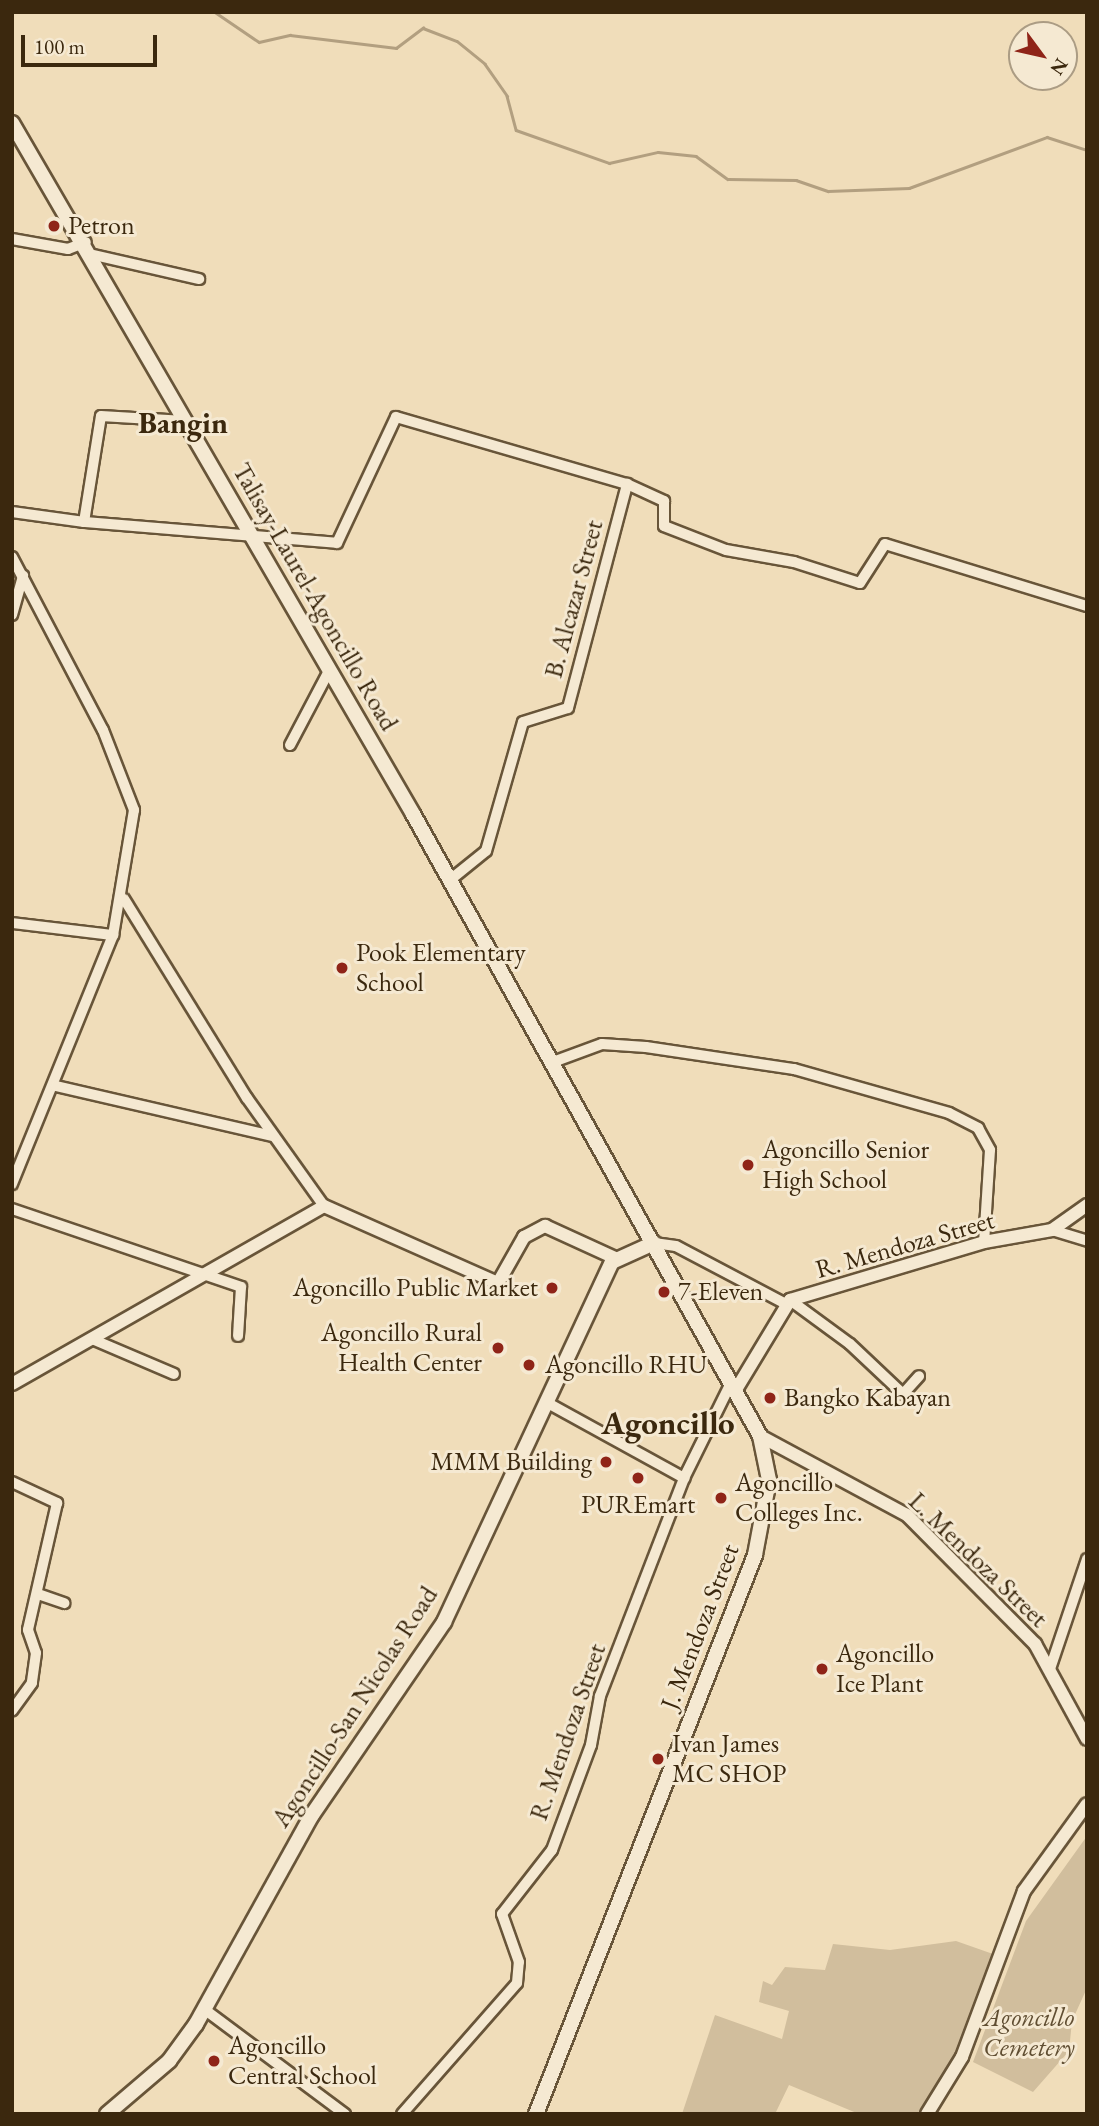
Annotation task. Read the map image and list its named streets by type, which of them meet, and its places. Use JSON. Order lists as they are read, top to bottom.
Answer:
{
  "streets": {
    "main road": ["Talisay-Laurel-Agoncillo Road", "J. Mendoza Street", "Agoncillo-San Nicolas Road"],
    "street": ["B. Alcazar Street", "R. Mendoza Street", "L. Mendoza Street"]
  },
  "crossings": [
    ["Talisay-Laurel-Agoncillo Road", "B. Alcazar Street"],
    ["Talisay-Laurel-Agoncillo Road", "J. Mendoza Street"],
    ["R. Mendoza Street", "J. Mendoza Street"],
    ["L. Mendoza Street", "J. Mendoza Street"]
  ],
  "districts": ["Bangin", "Agoncillo"],
  "parks": ["Agoncillo Cemetery"],
  "places": [
    "Petron",
    "Pook Elementary School",
    "Agoncillo Senior High School",
    "Agoncillo Public Market",
    "7-Eleven",
    "Agoncillo Rural Health Center",
    "Agoncillo RHU",
    "Bangko Kabayan",
    "MMM Building",
    "PUREmart",
    "Agoncillo Colleges Inc.",
    "Agoncillo Ice Plant",
    "Ivan James MC SHOP",
    "Agoncillo Central School"
  ],
  "scale_bar": "100 m",
  "north": "bottom right"
}
